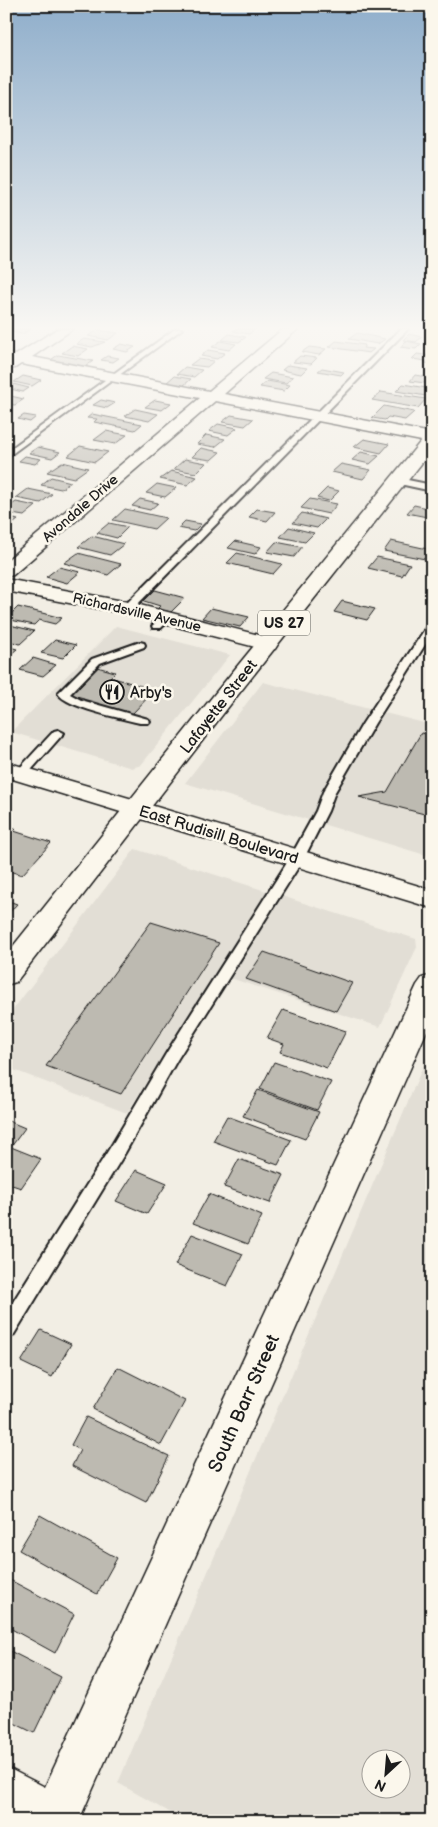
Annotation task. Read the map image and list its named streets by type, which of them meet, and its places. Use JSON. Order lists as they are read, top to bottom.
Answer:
{
  "streets": {
    "main road": [
      "Avondale Drive",
      "Richardsville Avenue",
      "US 27",
      "Lafayette Street",
      "East Rudisill Boulevard",
      "South Barr Street"
    ]
  },
  "crossings": [
    ["Richardsville Avenue", "Lafayette Street"],
    ["Lafayette Street", "East Rudisill Boulevard"]
  ],
  "places": {
    "restaurant": ["Arby's"]
  },
  "north": "bottom left"
}
